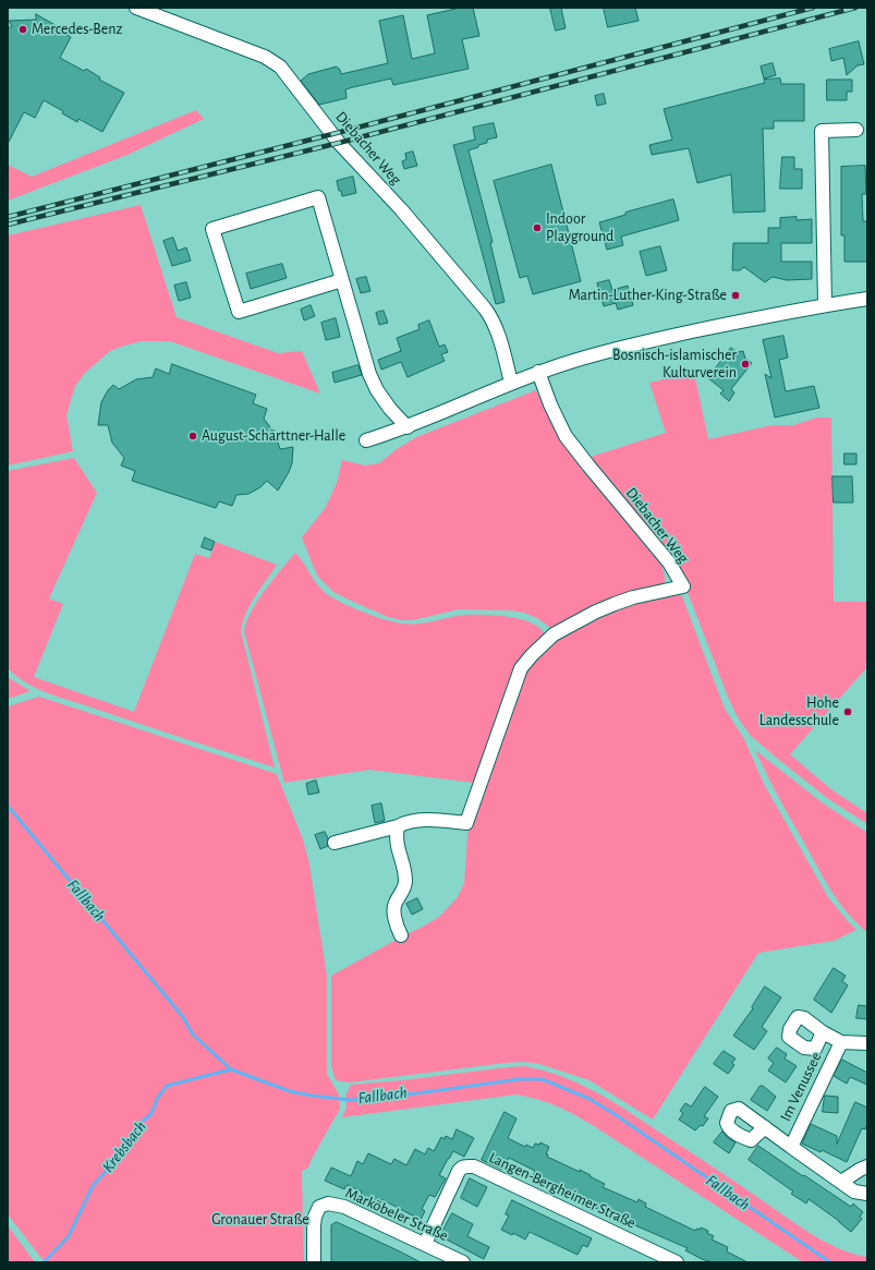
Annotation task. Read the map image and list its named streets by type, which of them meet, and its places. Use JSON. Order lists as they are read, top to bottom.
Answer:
{
  "streets": {
    "street": [
      "Diebacher Weg",
      "Im Venussee",
      "Langen-Bergheimer Straße",
      "Marköbeler Straße"
    ]
  },
  "crossings": [
    ["Langen-Bergheimer Straße", "Marköbeler Straße"]
  ],
  "water": ["Fallbach", "Krebsbach"],
  "parks": ["Gronauer Straße"],
  "places": [
    "Mercedes-Benz",
    "Indoor Playground",
    "Martin-Luther-King-Straße",
    "Bosnisch-islamischer Kulturverein",
    "August-Schärttner-Halle",
    "Hohe Landesschule"
  ]
}
